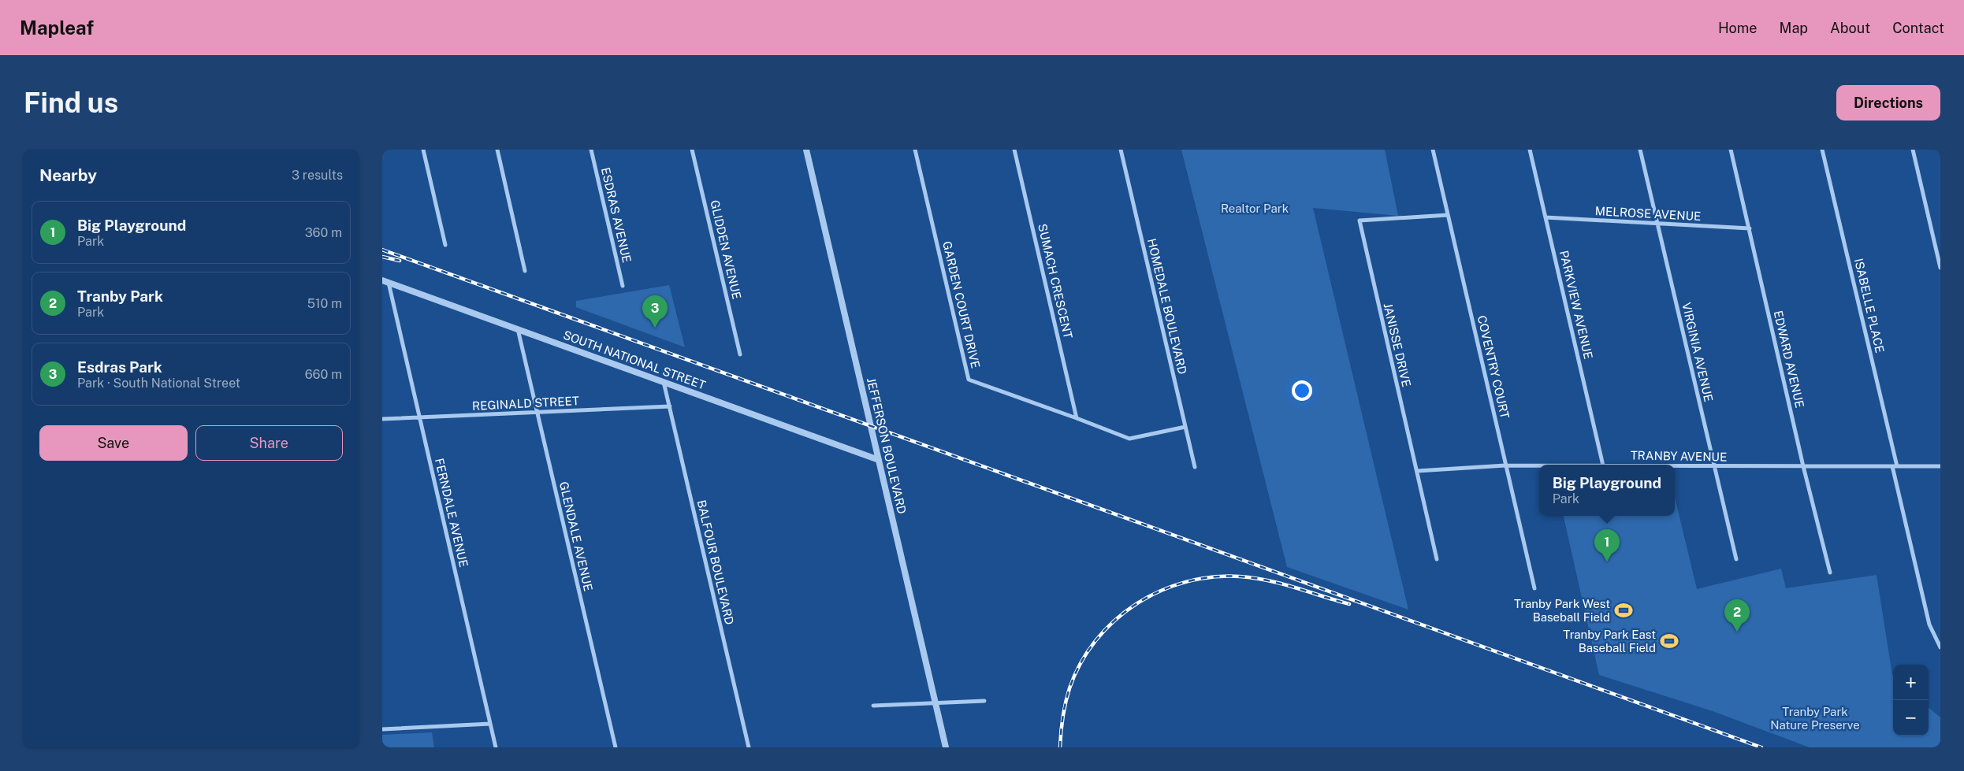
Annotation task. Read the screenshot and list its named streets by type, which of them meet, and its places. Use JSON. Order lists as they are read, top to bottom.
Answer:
{
  "streets": {
    "street": [
      "MELROSE AVENUE",
      "ESDRAS AVENUE",
      "GLIDDEN AVENUE",
      "SUMACH CRESCENT",
      "GARDEN COURT DRIVE",
      "PARKVIEW AVENUE",
      "ISABELLE PLACE",
      "HOMEDALE BOULEVARD",
      "JANISSE DRIVE",
      "VIRGINIA AVENUE",
      "EDWARD AVENUE",
      "SOUTH NATIONAL STREET",
      "COVENTRY COURT",
      "REGINALD STREET",
      "JEFFERSON BOULEVARD",
      "TRANBY AVENUE",
      "FERNDALE AVENUE",
      "GLENDALE AVENUE",
      "BALFOUR BOULEVARD"
    ]
  },
  "crossings": [
    ["MELROSE AVENUE", "PARKVIEW AVENUE"],
    ["MELROSE AVENUE", "VIRGINIA AVENUE"],
    ["MELROSE AVENUE", "EDWARD AVENUE"],
    ["SUMACH CRESCENT", "GARDEN COURT DRIVE"],
    ["GARDEN COURT DRIVE", "HOMEDALE BOULEVARD"],
    ["ISABELLE PLACE", "TRANBY AVENUE"],
    ["JANISSE DRIVE", "COVENTRY COURT"],
    ["JANISSE DRIVE", "TRANBY AVENUE"],
    ["VIRGINIA AVENUE", "TRANBY AVENUE"],
    ["EDWARD AVENUE", "TRANBY AVENUE"],
    ["SOUTH NATIONAL STREET", "JEFFERSON BOULEVARD"],
    ["SOUTH NATIONAL STREET", "FERNDALE AVENUE"],
    ["SOUTH NATIONAL STREET", "GLENDALE AVENUE"],
    ["SOUTH NATIONAL STREET", "BALFOUR BOULEVARD"],
    ["COVENTRY COURT", "TRANBY AVENUE"],
    ["REGINALD STREET", "FERNDALE AVENUE"],
    ["REGINALD STREET", "GLENDALE AVENUE"],
    ["REGINALD STREET", "BALFOUR BOULEVARD"]
  ],
  "parks": ["Realtor Park", "Tranby Park Nature Preserve"],
  "places": {
    "sports": ["Tranby Park West Baseball Field", "Tranby Park East Baseball Field"]
  },
  "page": {
    "header": "Mapleaf",
    "nav": [
      "Home",
      "Map",
      "About",
      "Contact"
    ],
    "buttons": [
      "Directions",
      ["Save", "Share"]
    ],
    "title": "Find us",
    "heading": ["Nearby", "3 results"],
    "list": [
      {
        "mark": "1",
        "name": "Big Playground",
        "note": "Park",
        "value": "360 m"
      },
      {
        "mark": "2",
        "name": "Tranby Park",
        "note": "Park",
        "value": "510 m"
      },
      {
        "mark": "3",
        "name": "Esdras Park",
        "note": "Park · South National Street",
        "value": "660 m"
      }
    ],
    "pins": ["3", "1", "2"],
    "popup": ["Big Playground", "Park"],
    "map_buttons": ["+", "−"]
  }
}
